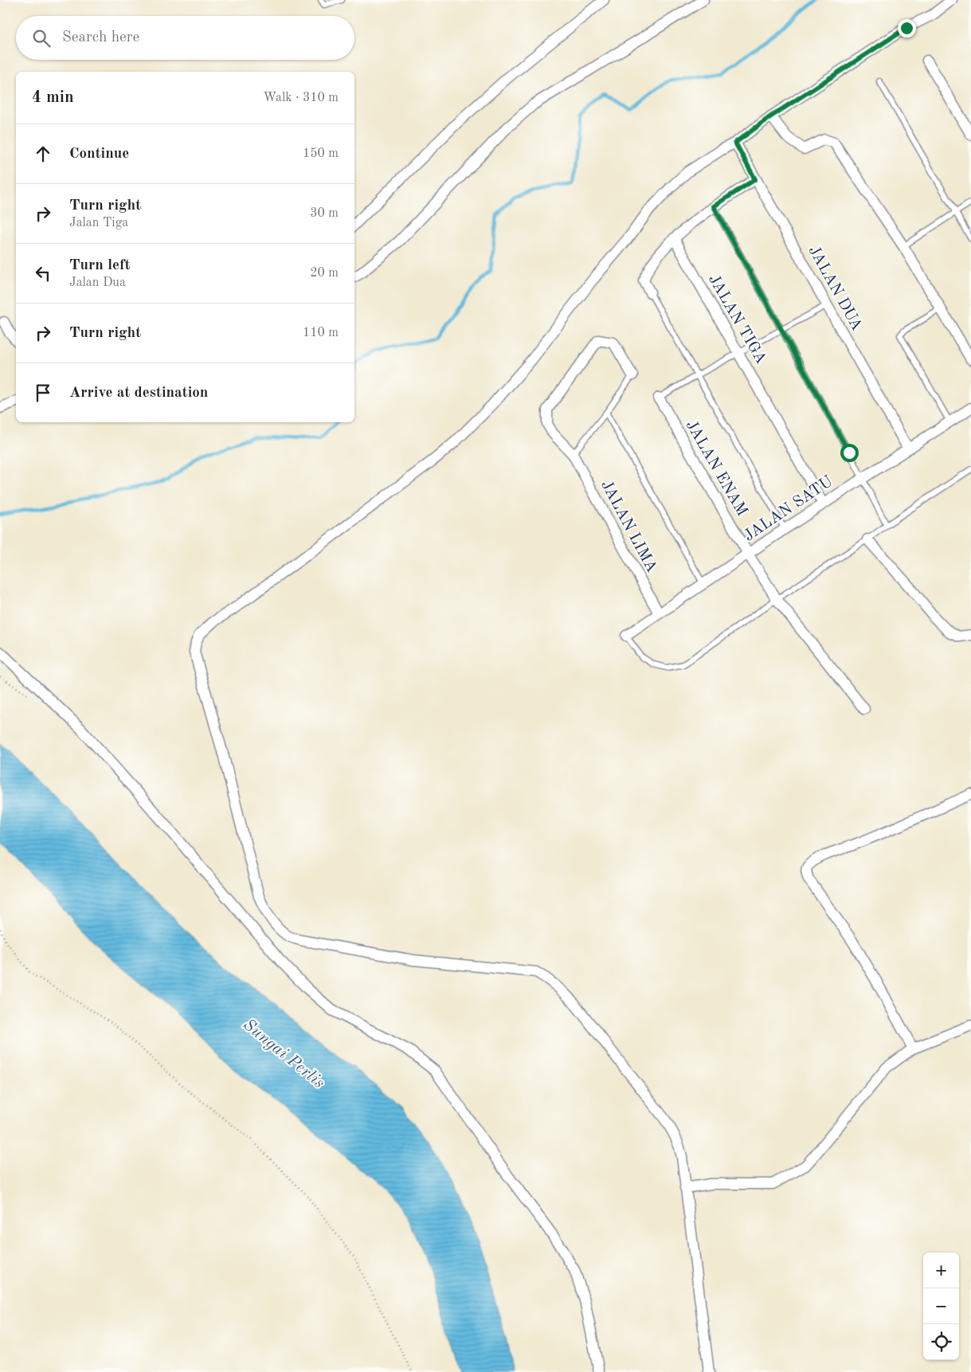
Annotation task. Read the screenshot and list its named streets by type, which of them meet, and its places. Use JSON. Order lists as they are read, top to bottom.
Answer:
{
  "streets": {
    "street": [
      "JALAN DUA",
      "JALAN TIGA",
      "JALAN ENAM",
      "JALAN SATU",
      "JALAN LIMA"
    ]
  },
  "crossings": [
    ["JALAN DUA", "JALAN SATU"],
    ["JALAN TIGA", "JALAN SATU"],
    ["JALAN ENAM", "JALAN SATU"],
    ["JALAN SATU", "JALAN LIMA"]
  ],
  "water": ["Sungai Perlis"],
  "page": {
    "search": "Search here",
    "heading": ["4 min", "Walk · 310 m"],
    "list": [
      ["Continue", "150 m"],
      ["Turn right", "Jalan Tiga", "30 m"],
      ["Turn left", "Jalan Dua", "20 m"],
      ["Turn right", "110 m"],
      "Arrive at destination"
    ],
    "map_buttons": ["+", "−"]
  }
}
